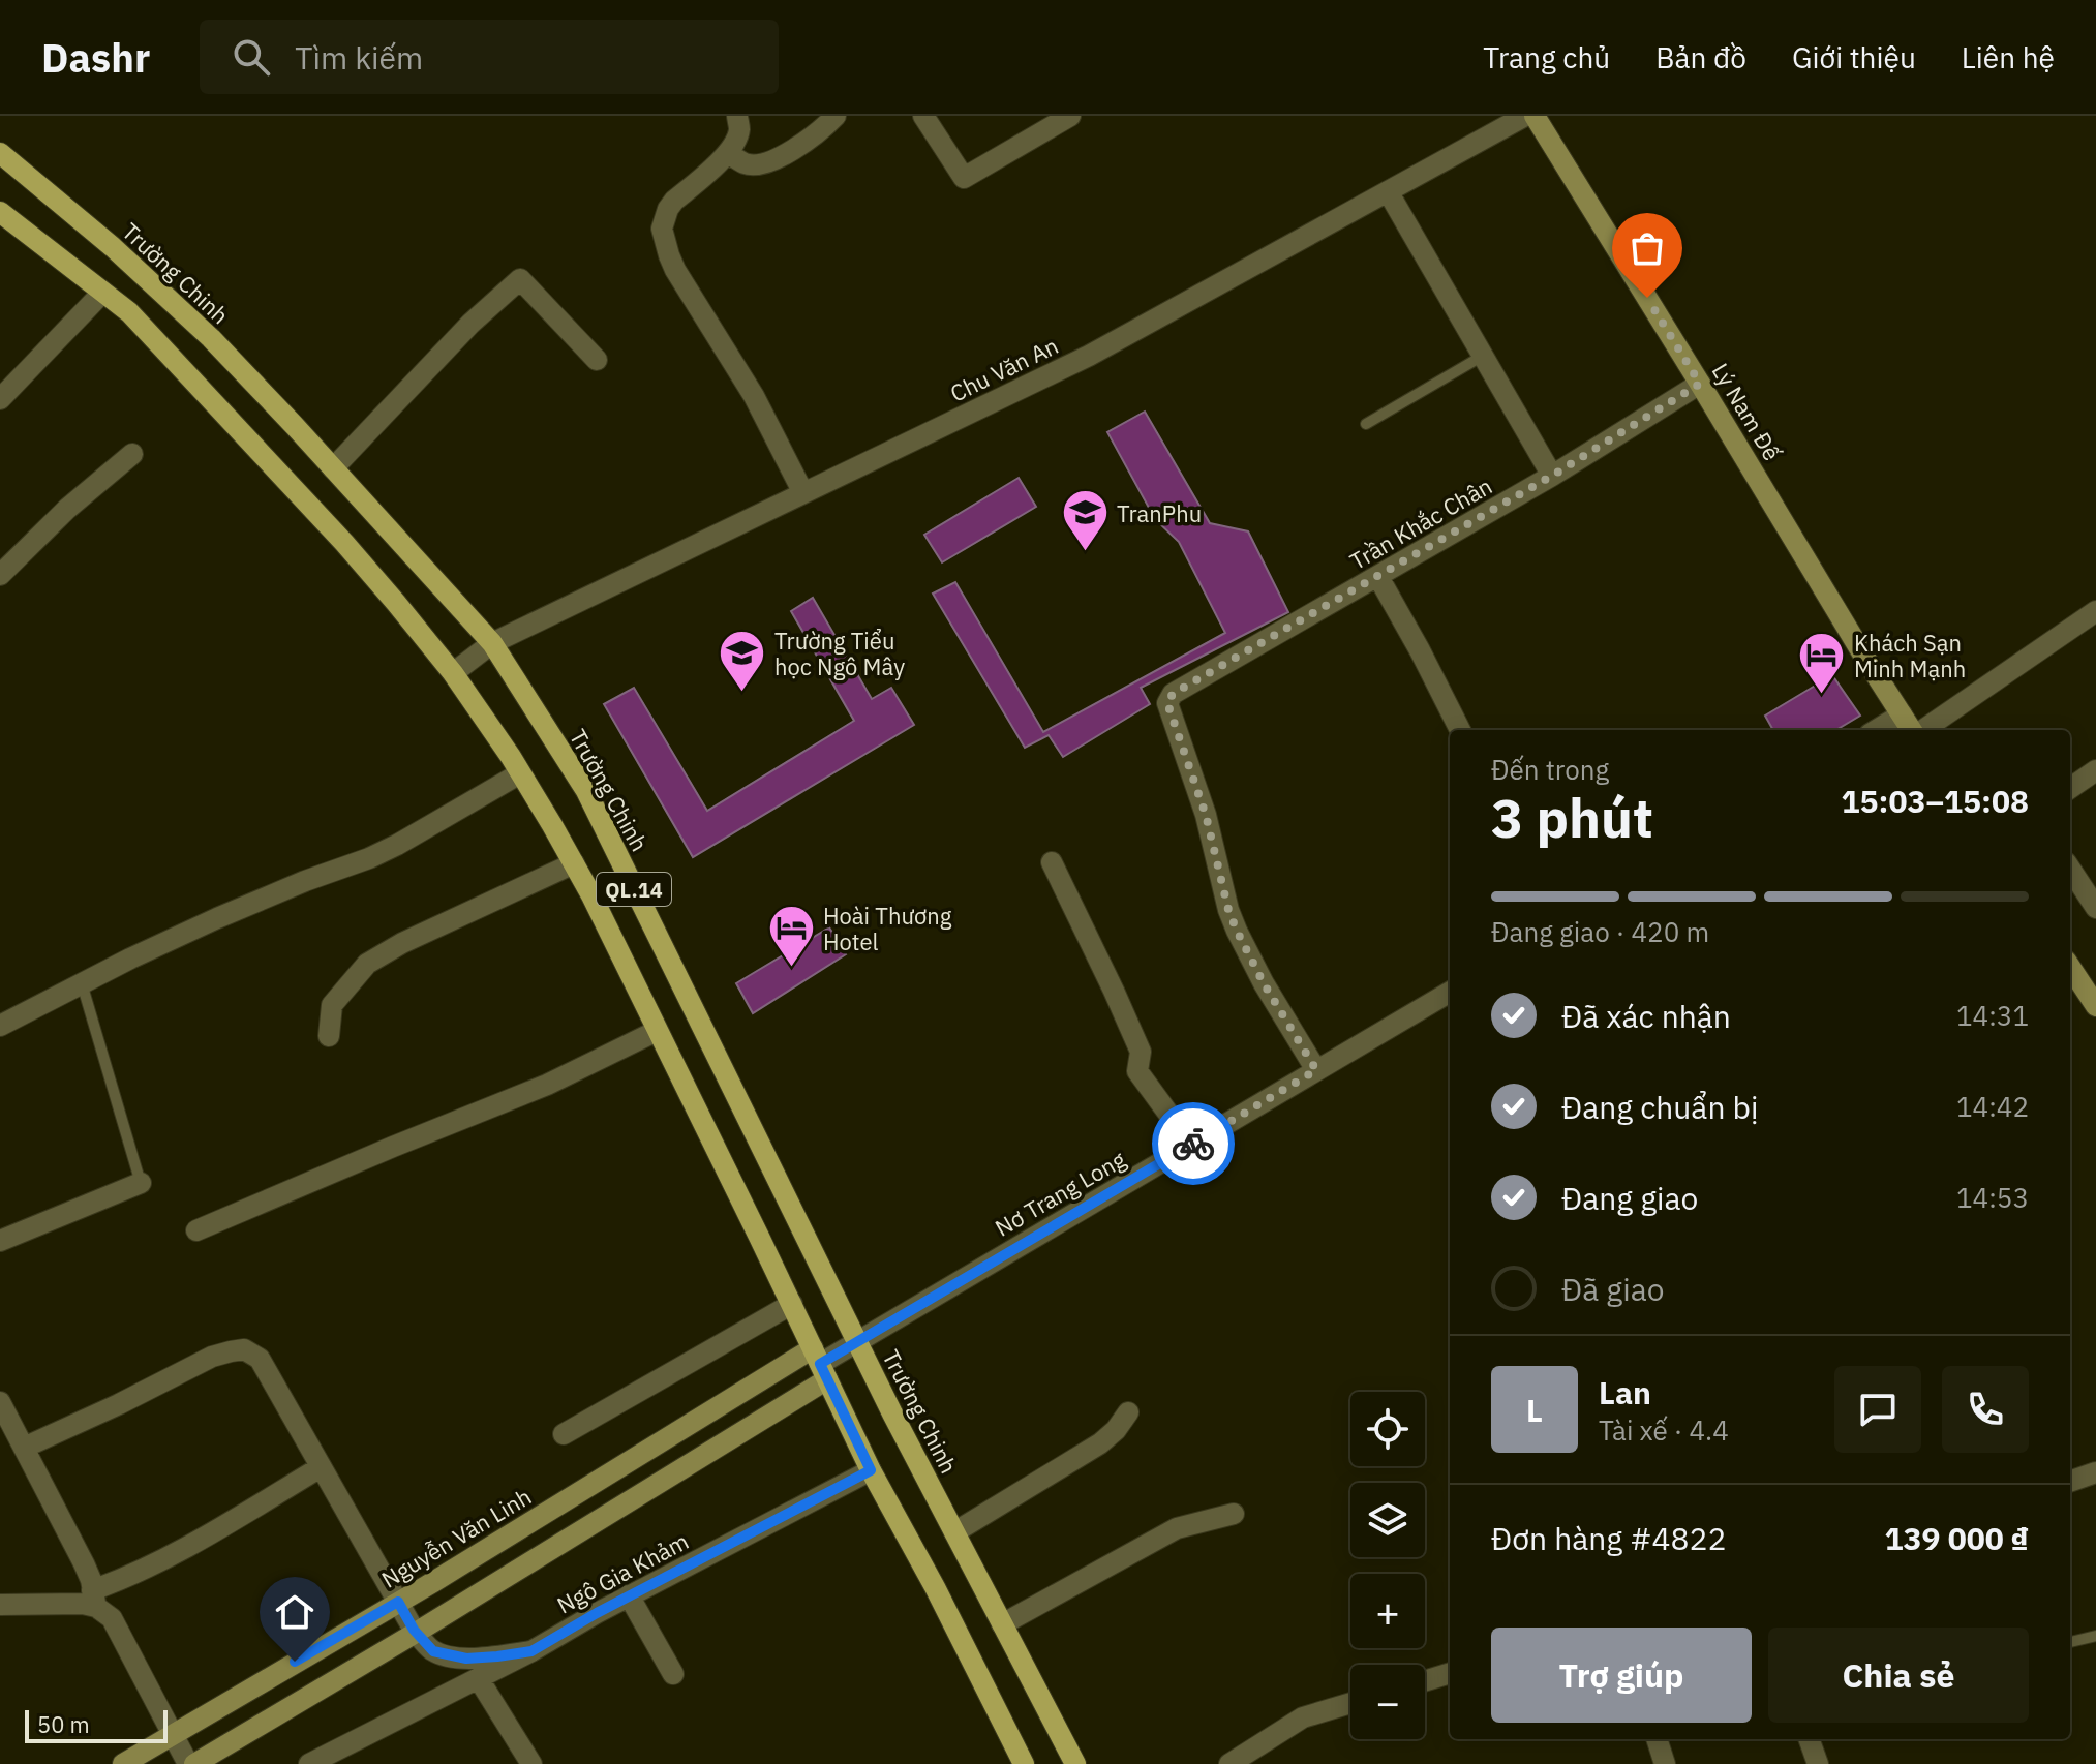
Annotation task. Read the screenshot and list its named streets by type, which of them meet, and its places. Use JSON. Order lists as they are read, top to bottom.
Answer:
{
  "streets": {
    "main road": ["Trường Chinh", "QL.14"],
    "street": [
      "Chu Văn An",
      "Lý Nam Đế",
      "Trần Khắc Chân",
      "Nơ Trang Long",
      "Nguyễn Văn Linh",
      "Ngô Gia Khảm"
    ]
  },
  "crossings": [
    ["Trường Chinh", "Chu Văn An"],
    ["Trường Chinh", "Nơ Trang Long"],
    ["Chu Văn An", "QL.14"],
    ["Lý Nam Đế", "Trần Khắc Chân"],
    ["Trần Khắc Chân", "Nơ Trang Long"],
    ["QL.14", "Nơ Trang Long"],
    ["QL.14", "Nguyễn Văn Linh"],
    ["QL.14", "Ngô Gia Khảm"],
    ["Nơ Trang Long", "Nguyễn Văn Linh"]
  ],
  "places": {
    "school or university": ["TranPhu", "Trường Tiểu học Ngô Mây"],
    "hotel": ["Khách Sạn Minh Mạnh", "Hoài Thương Hotel"]
  },
  "scale_bar": "50 m",
  "page": {
    "header": "Dashr",
    "search": "Tìm kiếm",
    "nav": [
      "Trang chủ",
      "Bản đồ",
      "Giới thiệu",
      "Liên hệ"
    ],
    "heading": ["3 phút", "Đến trong", "15:03–15:08"],
    "panel": [
      "Lan",
      "Tài xế · 4.4",
      "Đơn hàng #4822",
      "139 000 ₫"
    ],
    "bar": "Đang giao · 420 m",
    "list": [
      ["Đã xác nhận", "14:31"],
      ["Đang chuẩn bị", "14:42"],
      ["Đang giao", "14:53"],
      "Đã giao"
    ],
    "round": "L",
    "map_buttons": ["+", "−"],
    "buttons": ["Trợ giúp", "Chia sẻ"],
    "scale": "50 m"
  }
}
